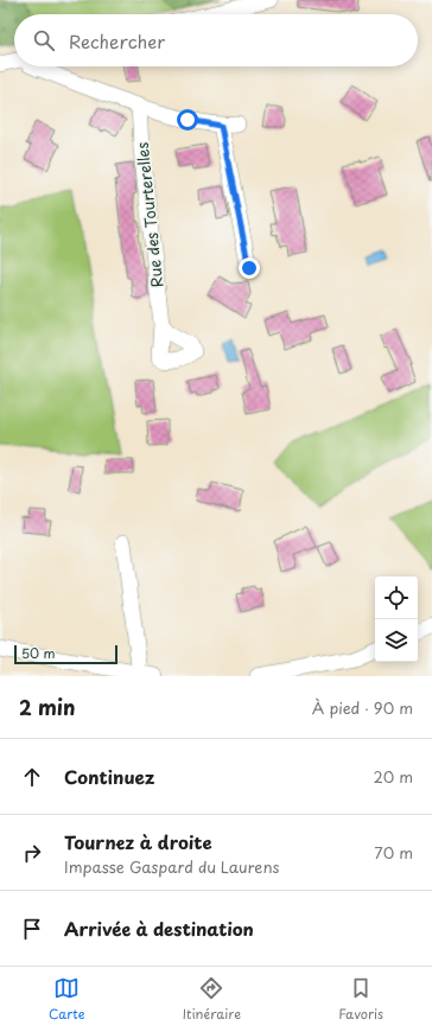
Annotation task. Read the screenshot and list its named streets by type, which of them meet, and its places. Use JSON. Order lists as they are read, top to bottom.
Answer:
{
  "streets": {
    "street": ["Rue des Tourterelles"]
  },
  "scale_bar": "50 m",
  "page": {
    "search": "Rechercher",
    "scale": "50 m",
    "heading": ["2 min", "À pied · 90 m"],
    "list": [
      ["Continuez", "20 m"],
      ["Tournez à droite", "Impasse Gaspard du Laurens", "70 m"],
      "Arrivée à destination"
    ],
    "nav": ["Carte", "Itinéraire", "Favoris"]
  }
}
